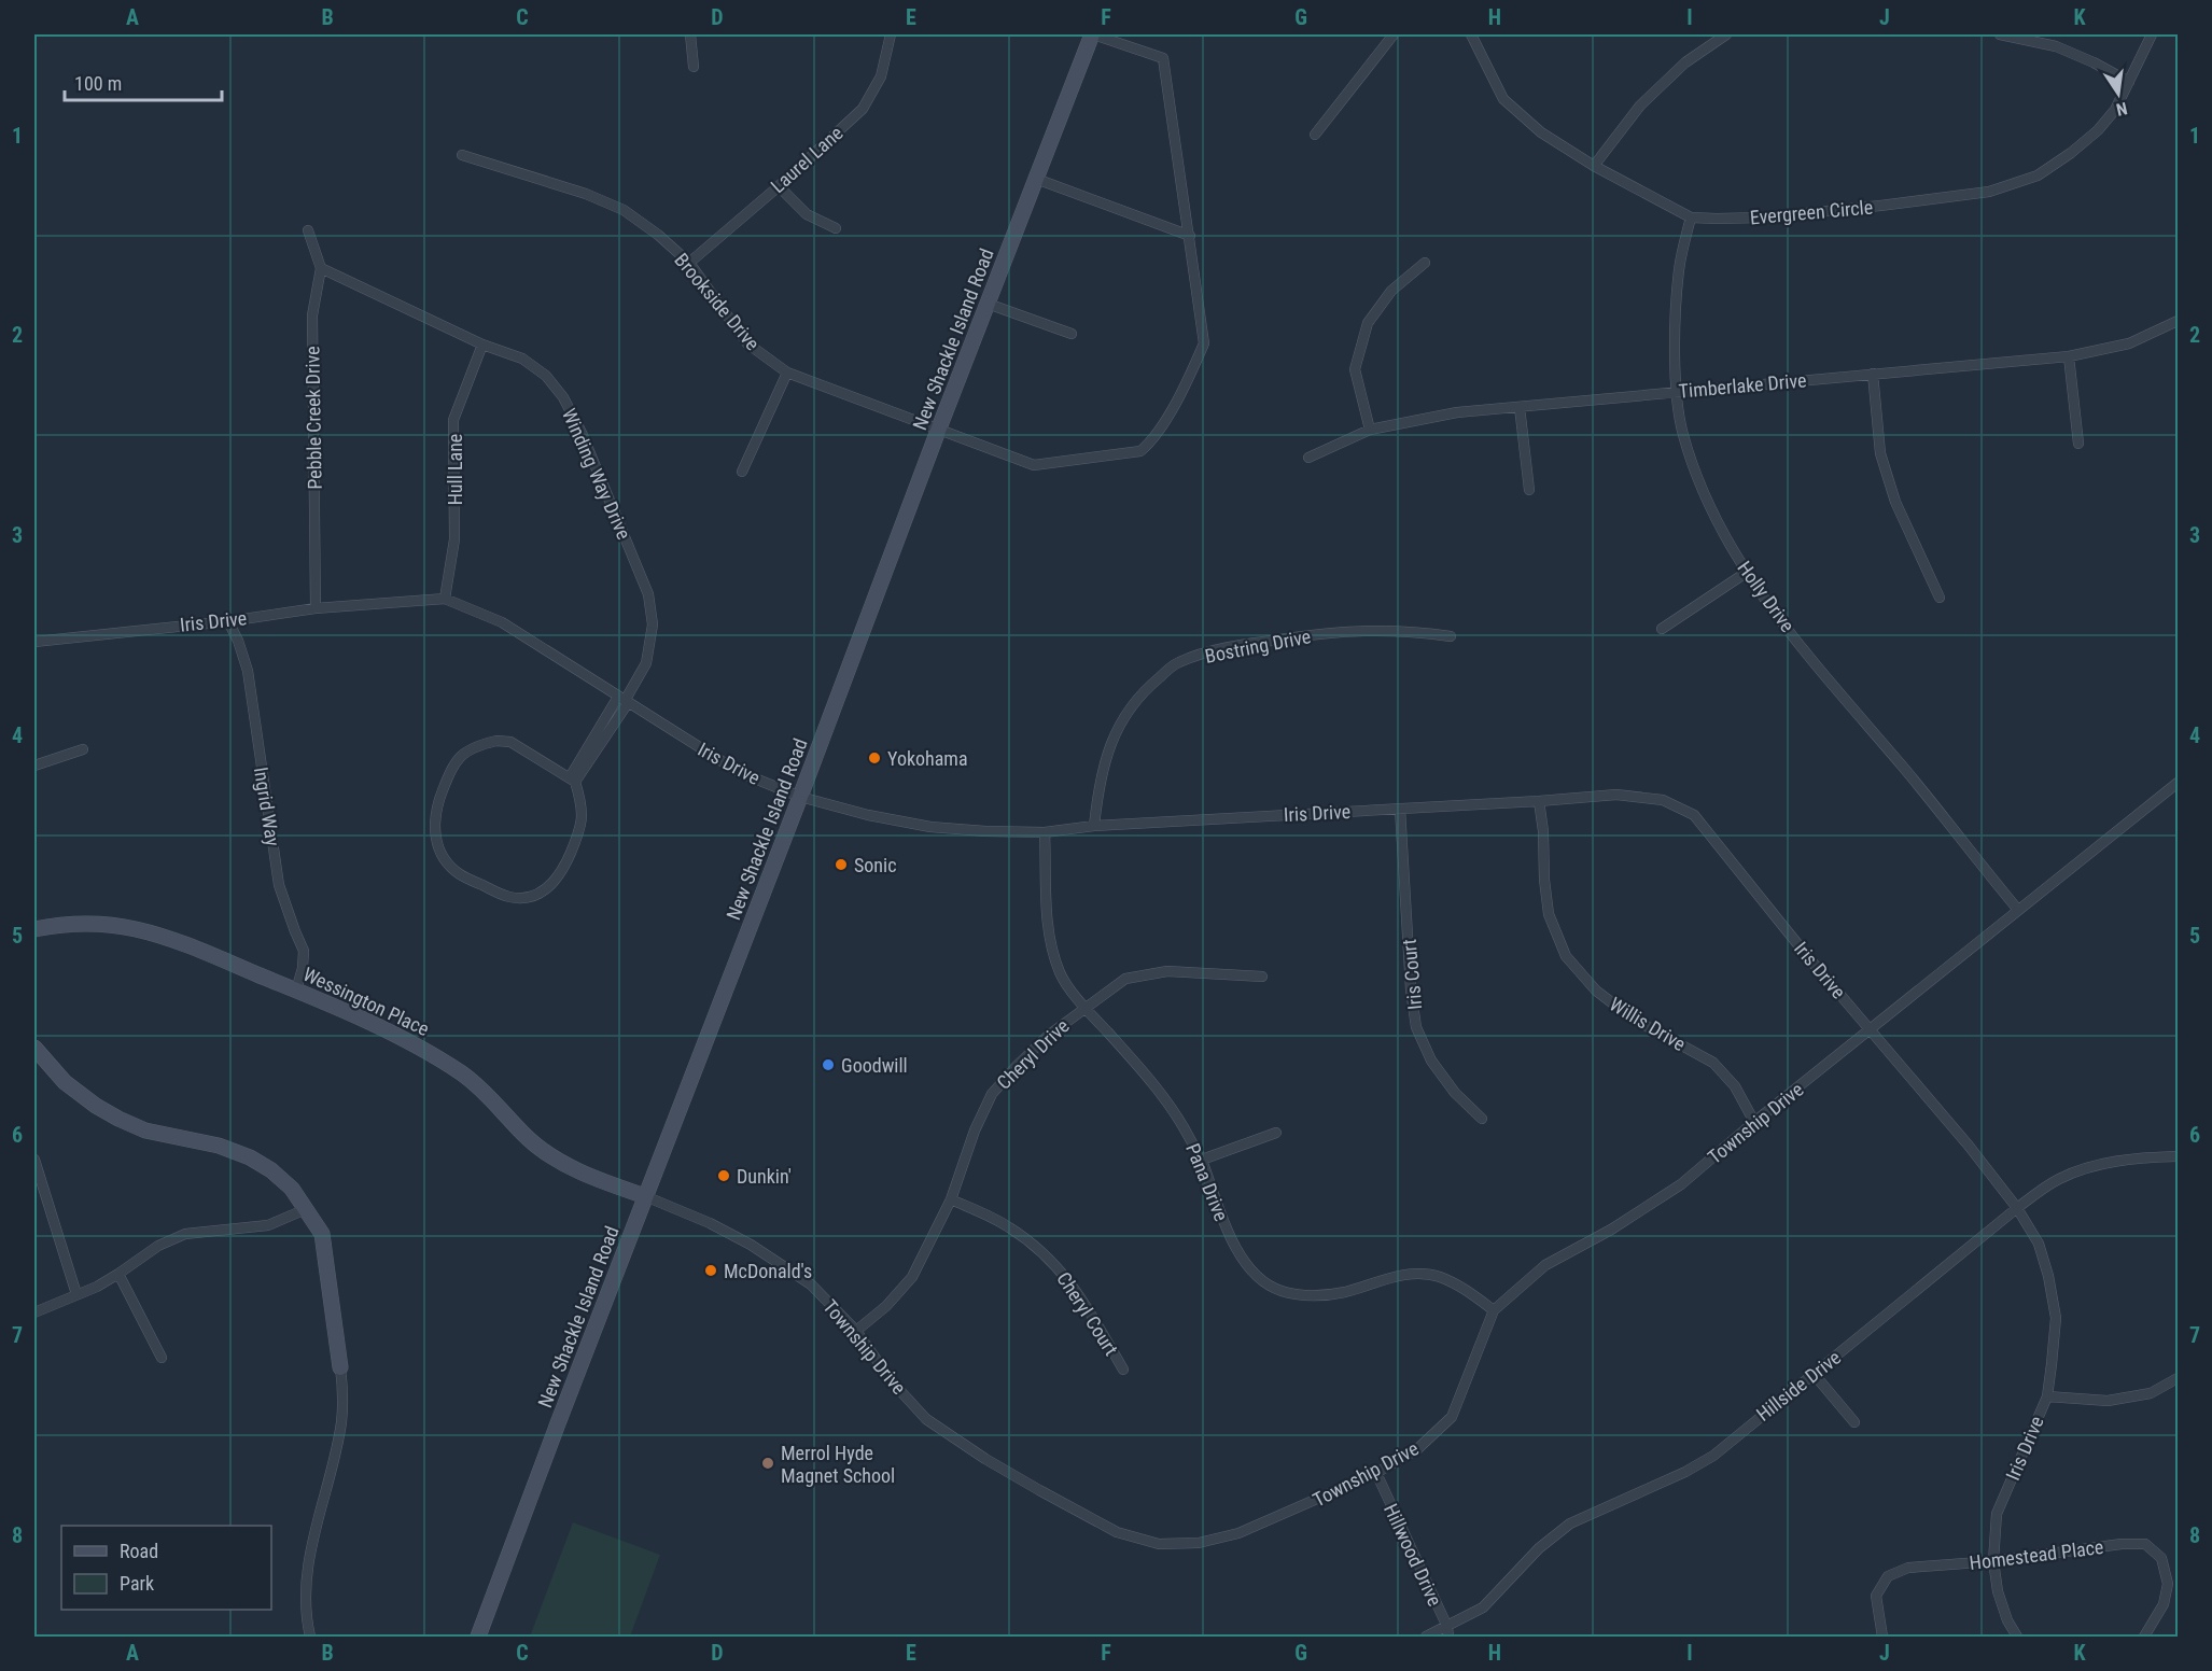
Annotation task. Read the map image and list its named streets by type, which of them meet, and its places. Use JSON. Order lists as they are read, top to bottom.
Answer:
{
  "streets": {
    "main road": ["New Shackle Island Road", "Wessington Place"],
    "street": [
      "Laurel Lane",
      "Evergreen Circle",
      "Brookside Drive",
      "Timberlake Drive",
      "Pebble Creek Drive",
      "Hull Lane",
      "Winding Way Drive",
      "Holly Drive",
      "Iris Drive",
      "Bostring Drive",
      "Ingrid Way",
      "Iris Court",
      "Willis Drive",
      "Cheryl Drive",
      "Township Drive",
      "Pana Drive",
      "Cheryl Court",
      "Hillside Drive",
      "Hillwood Drive",
      "Homestead Place"
    ]
  },
  "crossings": [
    ["Laurel Lane", "Brookside Drive"],
    ["Evergreen Circle", "Holly Drive"],
    ["Brookside Drive", "New Shackle Island Road"],
    ["New Shackle Island Road", "Iris Drive"],
    ["New Shackle Island Road", "Wessington Place"],
    ["New Shackle Island Road", "Township Drive"],
    ["Timberlake Drive", "Holly Drive"],
    ["Pebble Creek Drive", "Winding Way Drive"],
    ["Pebble Creek Drive", "Iris Drive"],
    ["Hull Lane", "Winding Way Drive"],
    ["Hull Lane", "Iris Drive"],
    ["Winding Way Drive", "Iris Drive"],
    ["Holly Drive", "Township Drive"],
    ["Iris Drive", "Bostring Drive"],
    ["Iris Drive", "Ingrid Way"],
    ["Iris Drive", "Iris Court"],
    ["Iris Drive", "Willis Drive"],
    ["Iris Drive", "Township Drive"],
    ["Iris Drive", "Pana Drive"],
    ["Iris Drive", "Hillside Drive"],
    ["Iris Drive", "Homestead Place"],
    ["Ingrid Way", "Wessington Place"],
    ["Wessington Place", "Township Drive"],
    ["Willis Drive", "Township Drive"],
    ["Cheryl Drive", "Township Drive"],
    ["Cheryl Drive", "Pana Drive"],
    ["Cheryl Drive", "Cheryl Court"],
    ["Township Drive", "Pana Drive"],
    ["Township Drive", "Hillwood Drive"],
    ["Hillside Drive", "Hillwood Drive"]
  ],
  "places": [
    "Yokohama",
    "Sonic",
    "Goodwill",
    "Dunkin'",
    "McDonald's",
    "Merrol Hyde Magnet School"
  ],
  "legend": ["Road", "Park"],
  "scale_bar": "100 m",
  "north": "bottom",
  "grid": {
    "columns": [
      "A",
      "B",
      "C",
      "D",
      "E",
      "F",
      "G",
      "H",
      "I",
      "J",
      "K"
    ],
    "rows": [
      "1",
      "2",
      "3",
      "4",
      "5",
      "6",
      "7",
      "8"
    ]
  }
}
